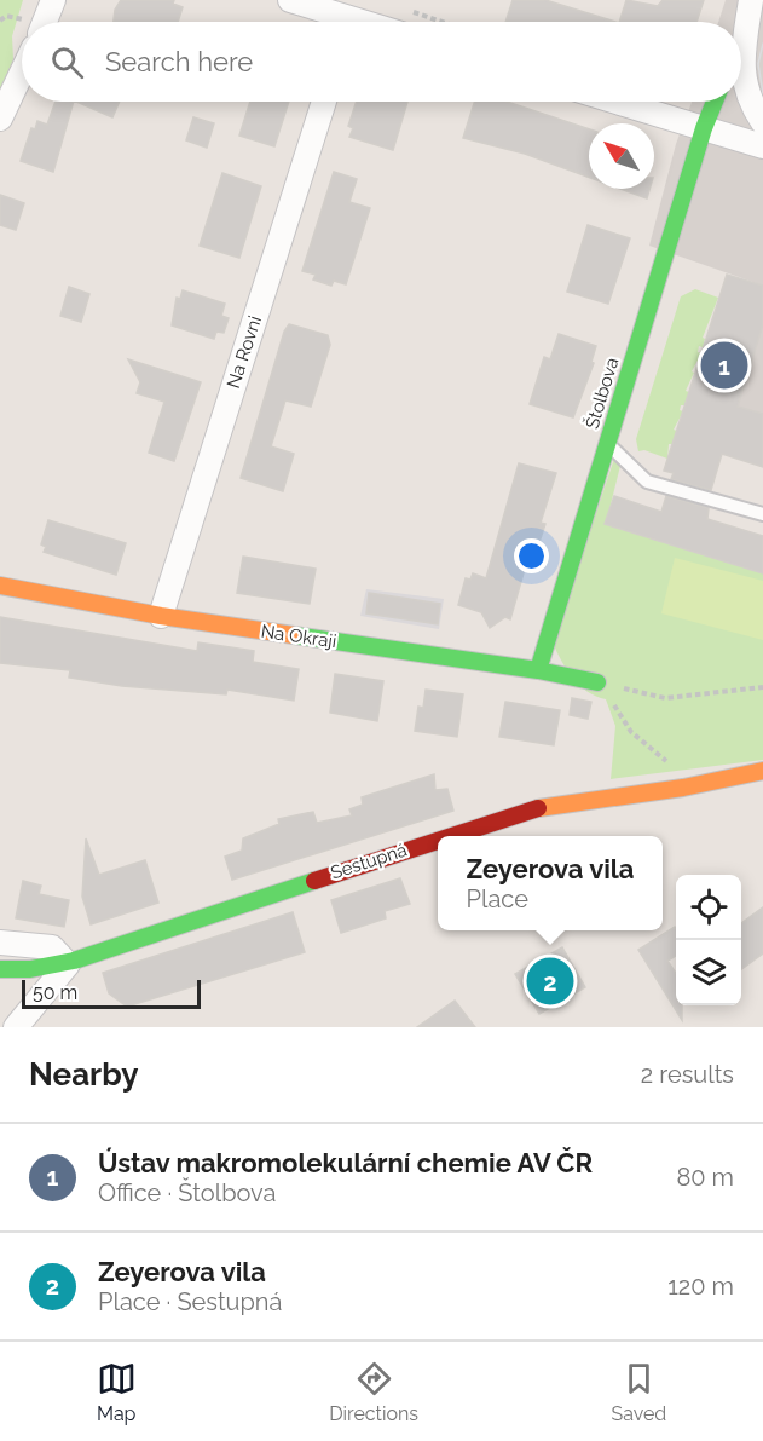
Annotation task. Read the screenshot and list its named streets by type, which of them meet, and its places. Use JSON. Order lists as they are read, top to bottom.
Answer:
{
  "streets": {
    "street": [
      "Na Rovni",
      "Štolbova",
      "Na Okraji",
      "Sestupná"
    ]
  },
  "crossings": [
    ["Na Rovni", "Na Okraji"],
    ["Štolbova", "Na Okraji"]
  ],
  "scale_bar": "50 m",
  "north": "top left",
  "page": {
    "search": "Search here",
    "pins": ["1", "2"],
    "popup": ["Zeyerova vila", "Place"],
    "scale": "50 m",
    "heading": ["Nearby", "2 results"],
    "list": [
      {
        "mark": "1",
        "name": "Ústav makromolekulární chemie AV ČR",
        "note": "Office · Štolbova",
        "value": "80 m"
      },
      {
        "mark": "2",
        "name": "Zeyerova vila",
        "note": "Place · Sestupná",
        "value": "120 m"
      }
    ],
    "nav": ["Map", "Directions", "Saved"]
  }
}
